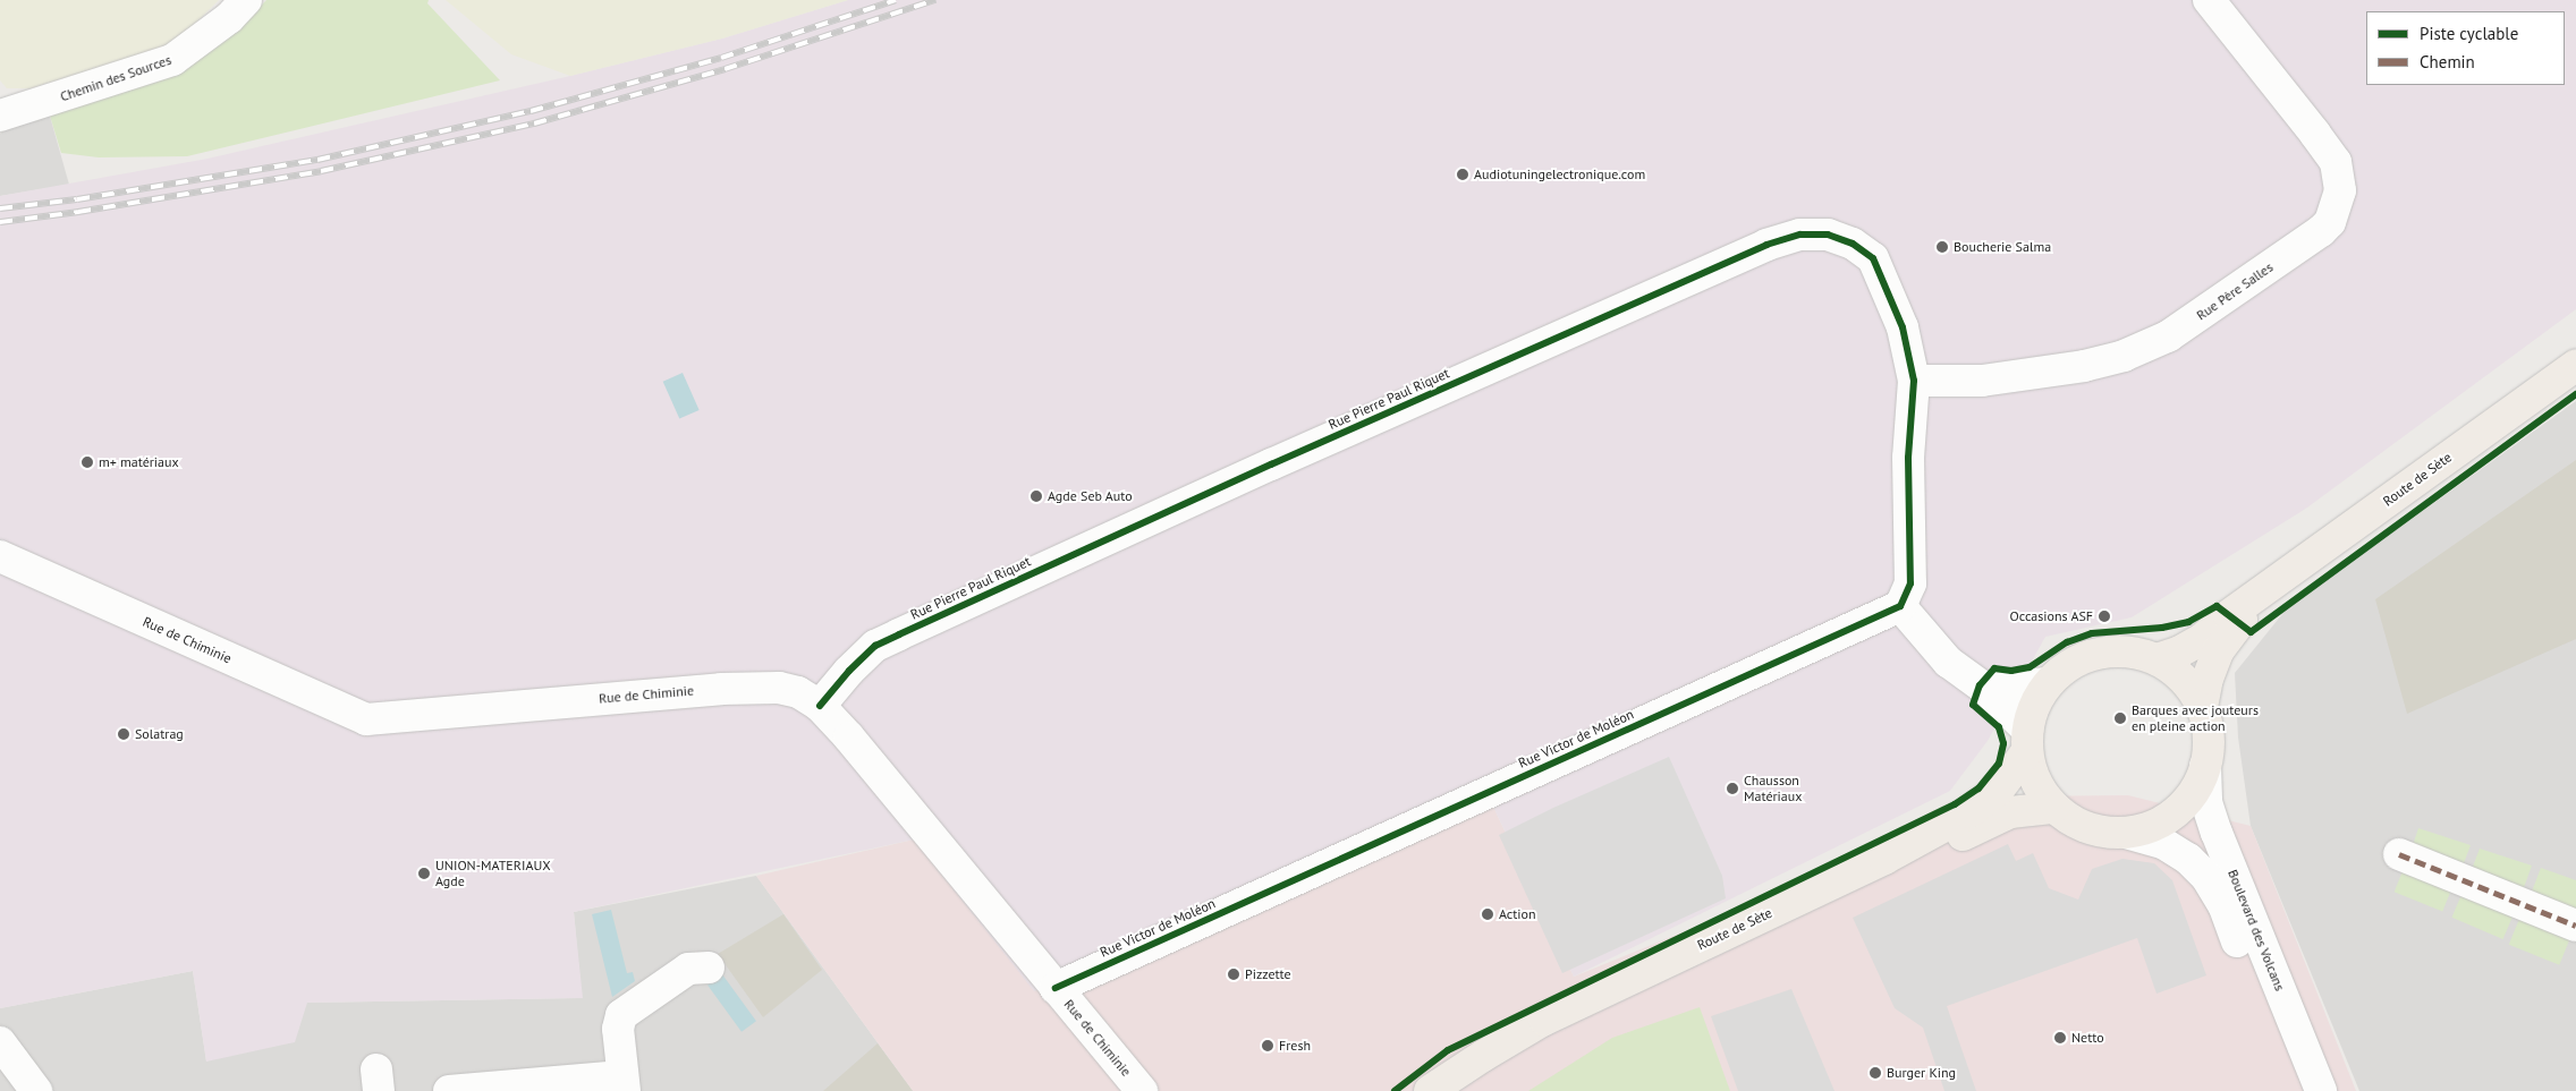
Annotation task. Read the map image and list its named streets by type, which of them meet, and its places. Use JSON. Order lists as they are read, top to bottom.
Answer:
{
  "streets": {
    "main road": ["Route de Sète"],
    "street": [
      "Chemin des Sources",
      "Rue Père Salles",
      "Rue Pierre Paul Riquet",
      "Rue de Chiminie",
      "Rue Victor de Moléon",
      "Boulevard des Volcans"
    ]
  },
  "crossings": [
    ["Rue Père Salles", "Rue Pierre Paul Riquet"],
    ["Rue Pierre Paul Riquet", "Rue de Chiminie"],
    ["Route de Sète", "Boulevard des Volcans"],
    ["Rue de Chiminie", "Rue Victor de Moléon"]
  ],
  "places": [
    "Audiotuningelectronique.com",
    "Boucherie Salma",
    "m+ matériaux",
    "Agde Seb Auto",
    "Occasions ASF",
    "Barques avec jouteurs en pleine action",
    "Solatrag",
    "Chausson Matériaux",
    "UNION-MATERIAUX Agde",
    "Action",
    "Pizzette",
    "Netto",
    "Fresh",
    "Burger King"
  ],
  "legend": ["Piste cyclable", "Chemin"]
}
